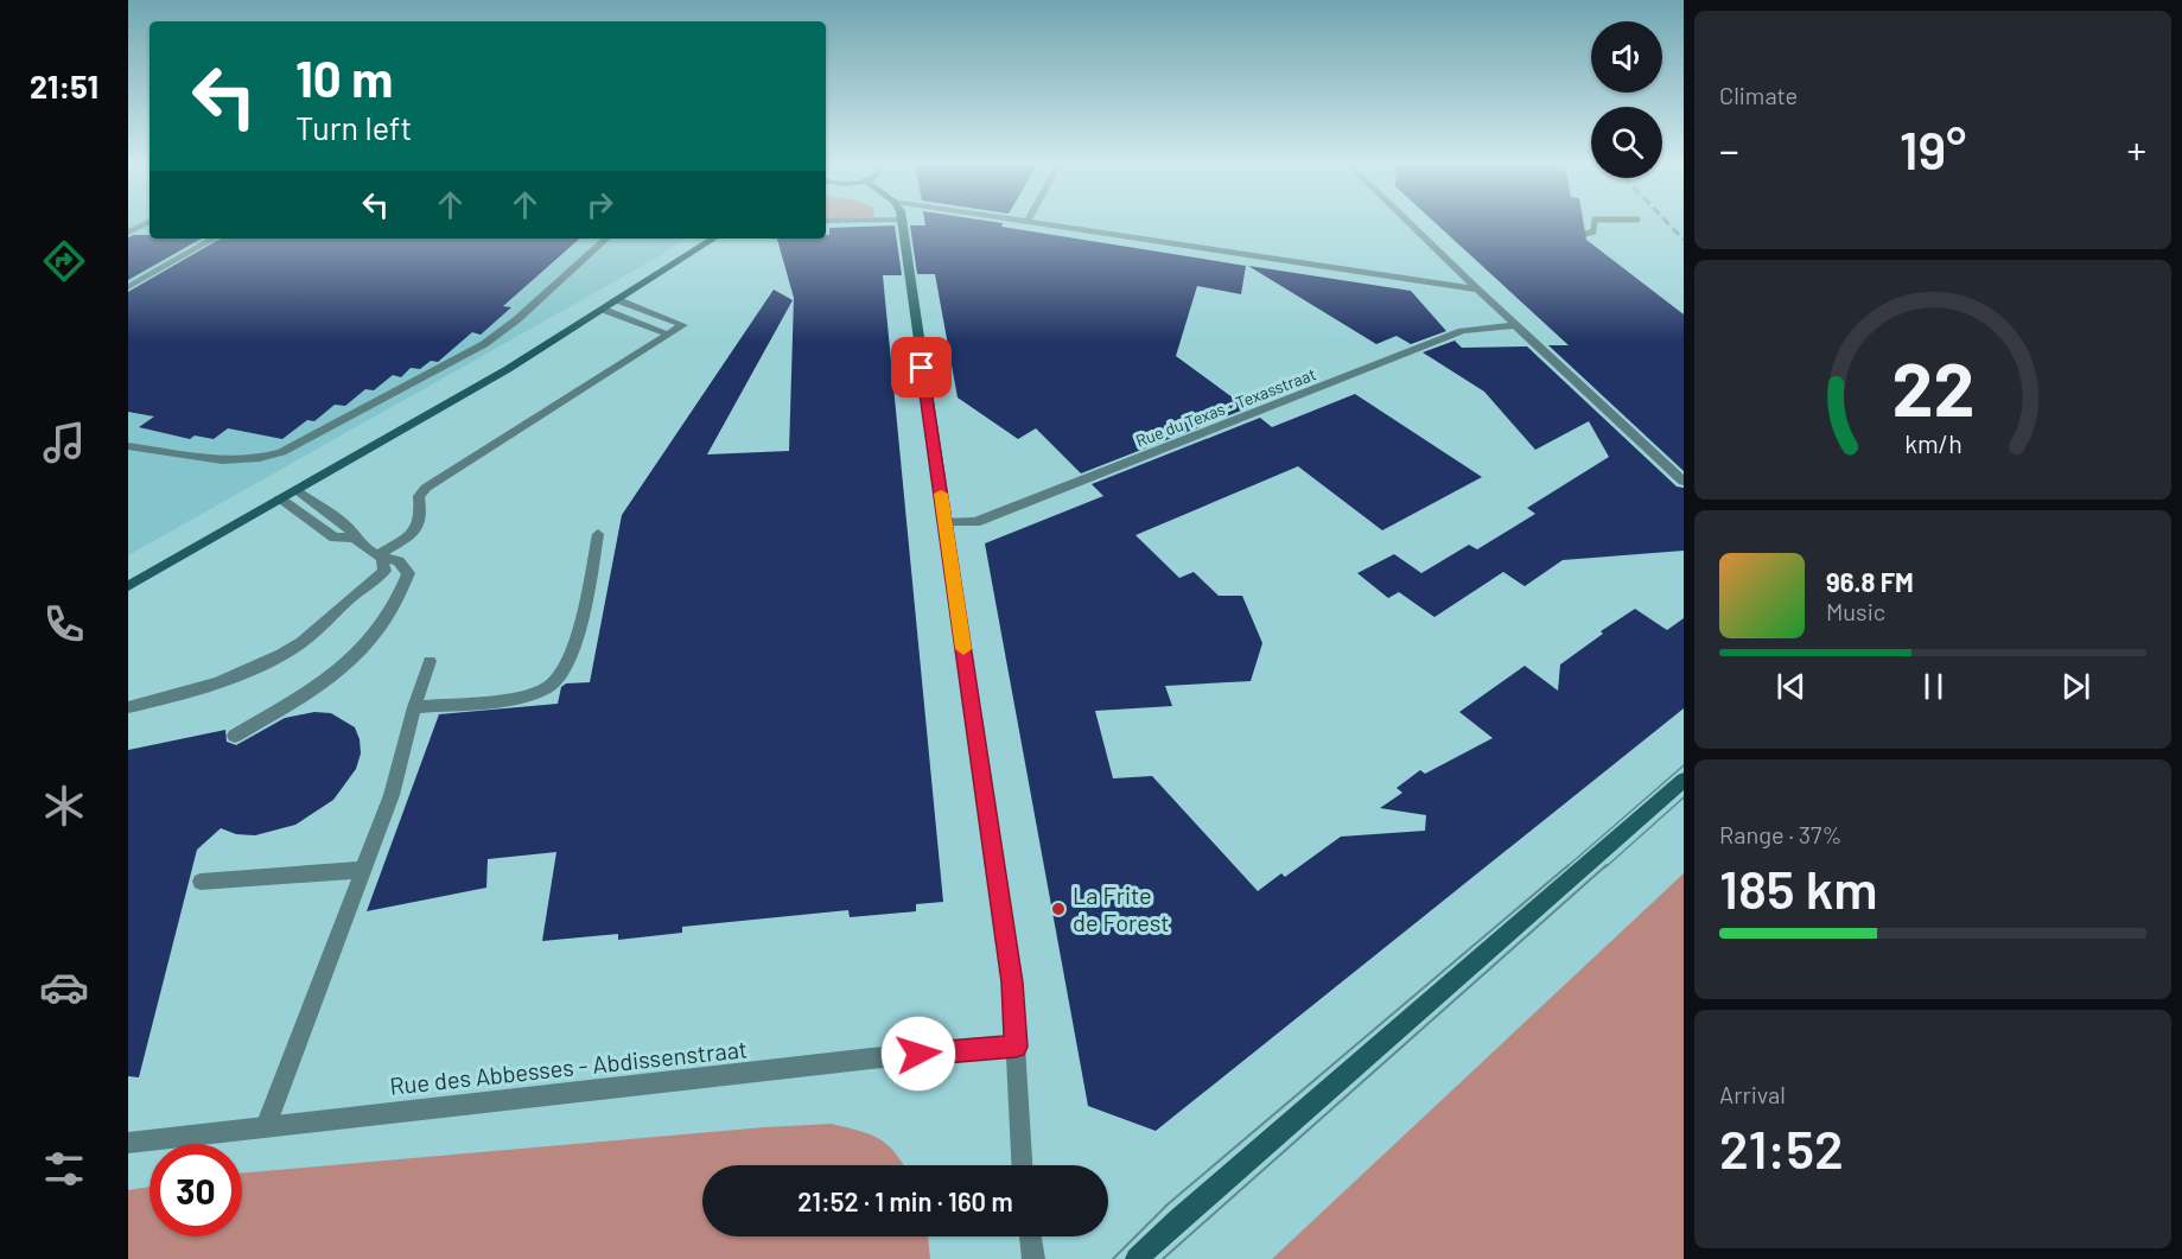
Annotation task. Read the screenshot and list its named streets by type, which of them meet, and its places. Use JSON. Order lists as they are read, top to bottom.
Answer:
{
  "streets": {
    "street": ["Rue du Texas - Texasstraat", "Rue des Abbesses - Abdissenstraat"]
  },
  "places": ["La Frite de Forest"],
  "page": {
    "tabs": "21:51",
    "tile": [
      "Climate",
      ["Range · 37%", "185 km"],
      ["Arrival", "21:52"]
    ],
    "turn": ["10 m", "Turn left"],
    "heat": ["−", "19°", "+"],
    "song": ["96.8 FM", "Music"],
    "limit": "30",
    "trip": "21:52 · 1 min · 160 m",
    "gauge": ["22", "km/h"]
  }
}
